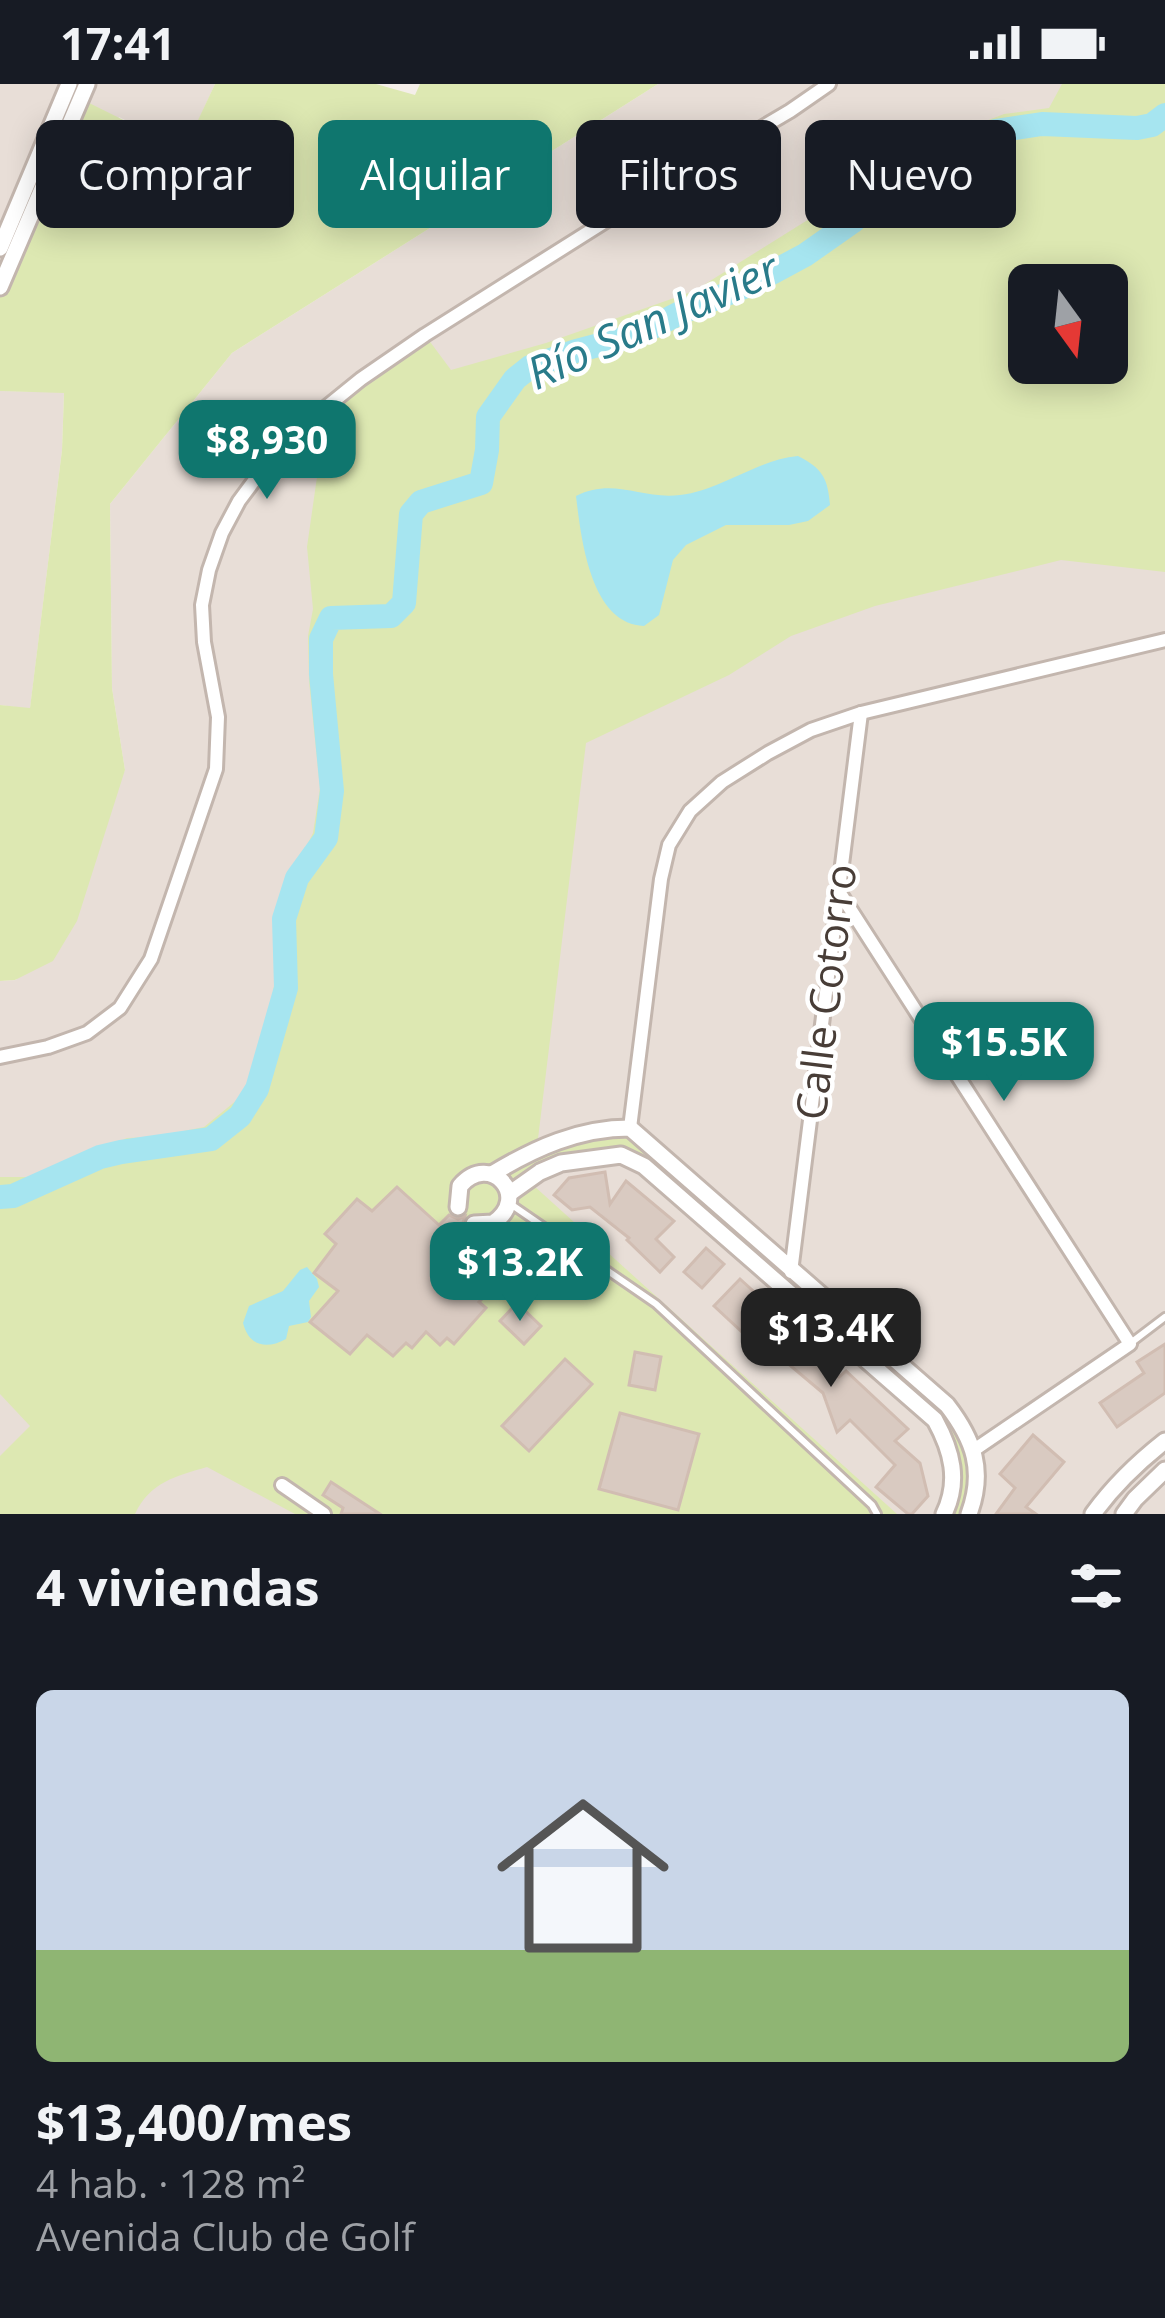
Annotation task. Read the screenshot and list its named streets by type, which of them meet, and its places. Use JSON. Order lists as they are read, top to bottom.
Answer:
{
  "streets": {
    "street": ["Calle Cotorro"]
  },
  "water": ["Río San Javier"],
  "north": "bottom",
  "page": {
    "status": "17:41",
    "chip": [
      "Comprar",
      "Alquilar",
      "Filtros",
      "Nuevo"
    ],
    "price": [
      "$8,930",
      "$15.5K",
      "$13.2K",
      "$13.4K"
    ],
    "heading": "4 viviendas",
    "list": [
      {
        "name": "$13,400/mes",
        "note": "4 hab. · 128 m² · Avenida Club de Golf"
      }
    ]
  }
}
